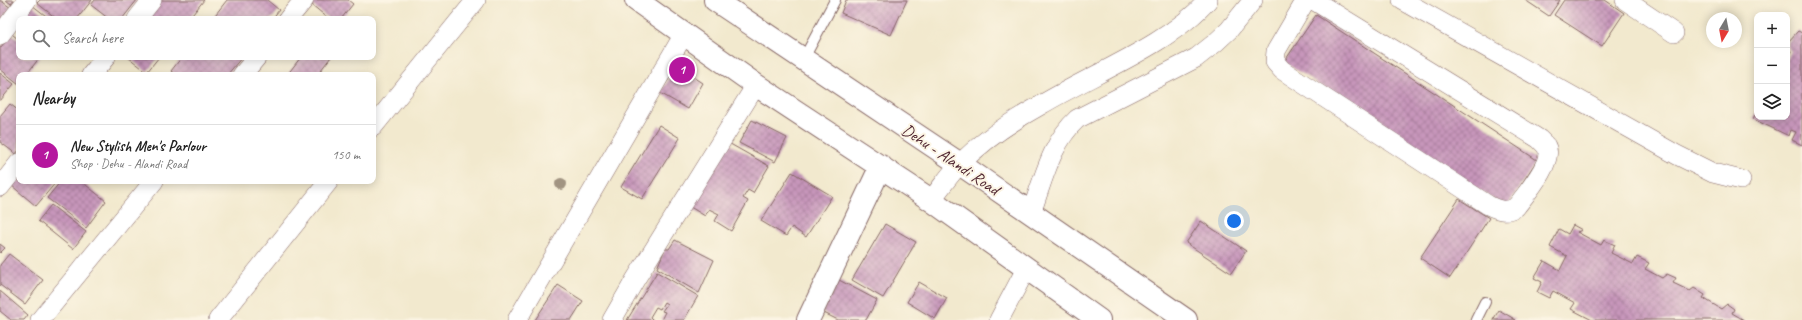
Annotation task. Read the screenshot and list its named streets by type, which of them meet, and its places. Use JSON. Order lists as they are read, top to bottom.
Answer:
{
  "streets": {
    "main road": ["Dehu - Alandi Road"]
  },
  "north": "bottom",
  "page": {
    "map_buttons": ["+", "−"],
    "search": "Search here",
    "pins": "1",
    "heading": "Nearby",
    "list": [
      {
        "mark": "1",
        "name": "New Stylish Men's Parlour",
        "note": "Shop · Dehu - Alandi Road",
        "value": "150 m"
      }
    ]
  }
}
